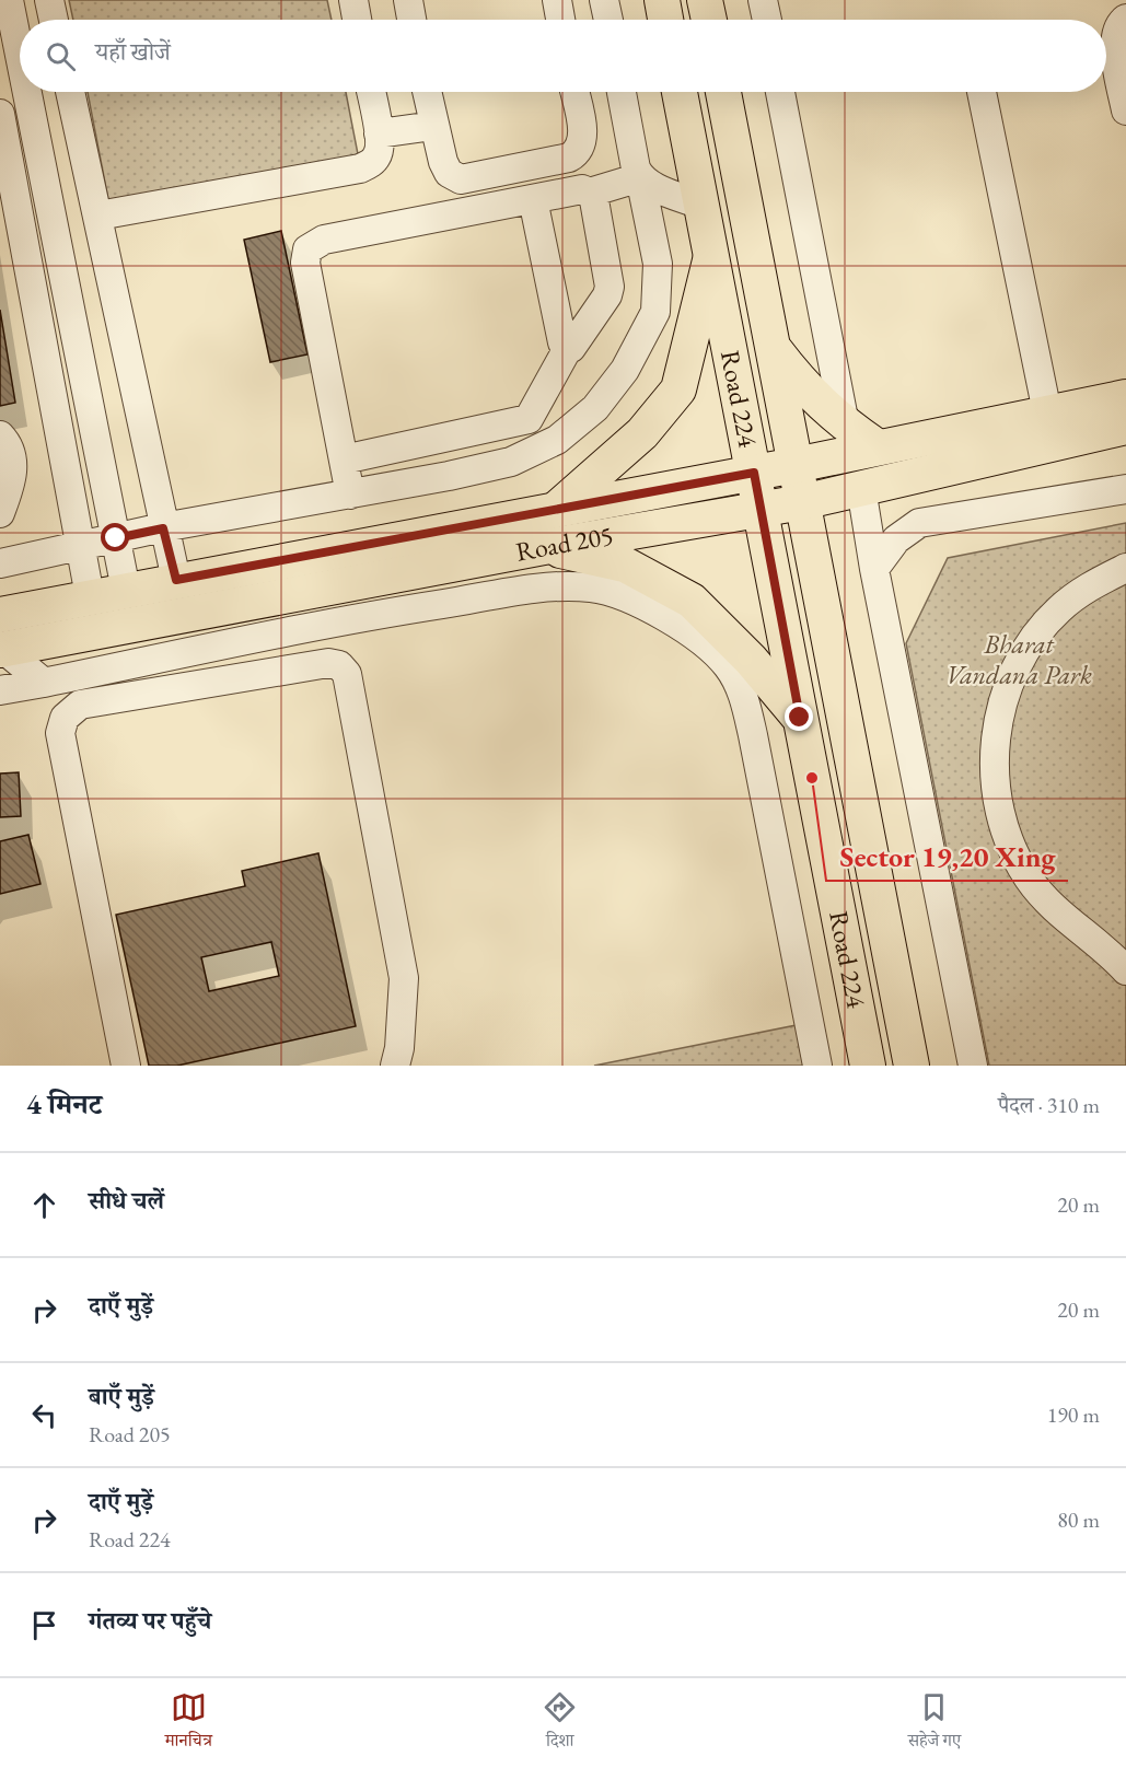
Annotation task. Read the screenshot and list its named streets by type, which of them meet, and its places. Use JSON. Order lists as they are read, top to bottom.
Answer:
{
  "streets": {
    "main road": ["Road 224", "Road 205"]
  },
  "crossings": [
    ["Road 224", "Road 205"]
  ],
  "parks": ["Bharat Vandana Park"],
  "places": ["Sector 19,20 Xing"],
  "page": {
    "search": "यहाँ खोजें",
    "heading": ["4 मिनट", "पैदल · 310 m"],
    "list": [
      ["सीधे चलें", "20 m"],
      ["दाएँ मुड़ें", "20 m"],
      ["बाएँ मुड़ें", "Road 205", "190 m"],
      ["दाएँ मुड़ें", "Road 224", "80 m"],
      "गंतव्य पर पहुँचे"
    ],
    "nav": ["मानचित्र", "दिशा", "सहेजे गए"]
  }
}
